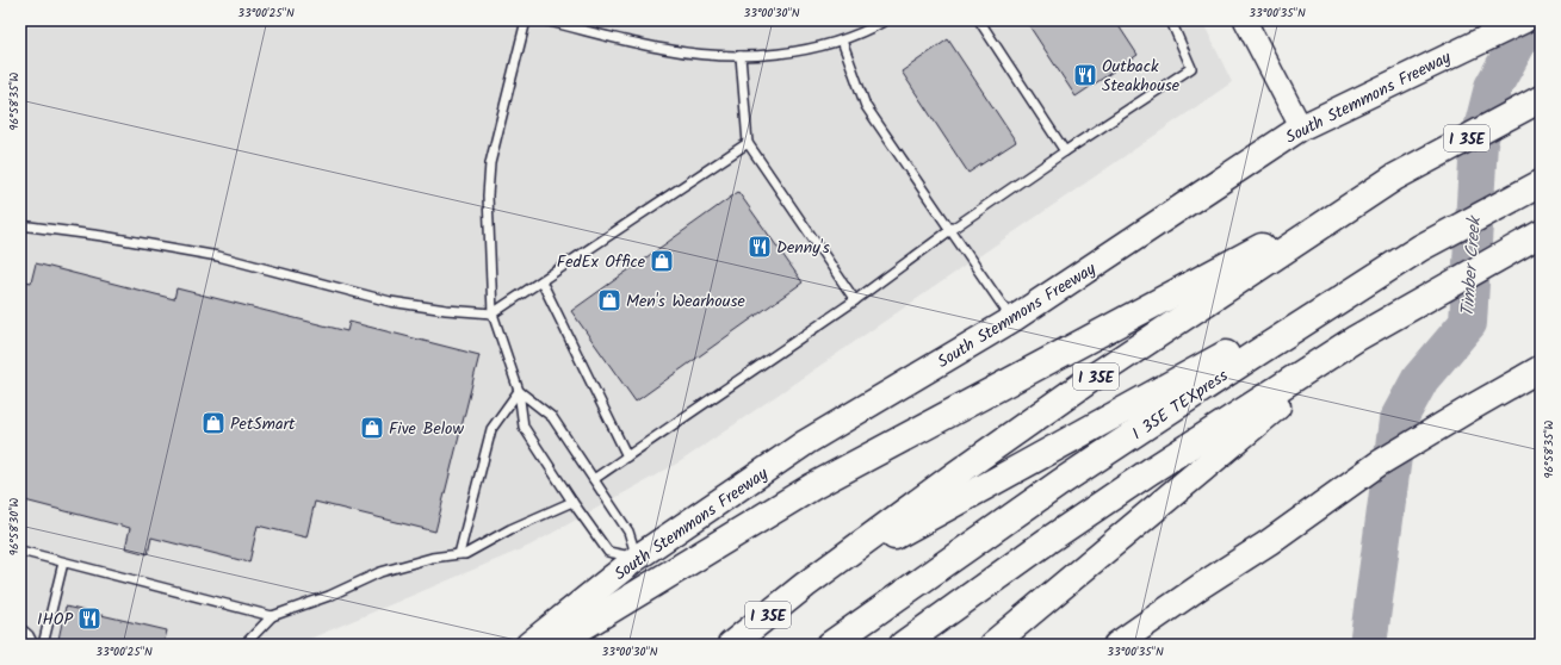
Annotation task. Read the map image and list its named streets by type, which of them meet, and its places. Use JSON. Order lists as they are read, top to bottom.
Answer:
{
  "streets": {
    "highway": ["I 35E", "I 35E TEXpress"],
    "main road": ["South Stemmons Freeway"]
  },
  "water": ["Timber Creek"],
  "places": {
    "restaurant": ["Outback Steakhouse", "Denny's", "IHOP"],
    "shop": [
      "FedEx Office",
      "Men's Wearhouse",
      "PetSmart",
      "Five Below"
    ]
  },
  "coordinates": [
    "33°00'25\"N",
    "33°00'30\"N",
    "33°00'35\"N",
    "96°58'35\"W",
    "96°58'30\"W"
  ]
}
